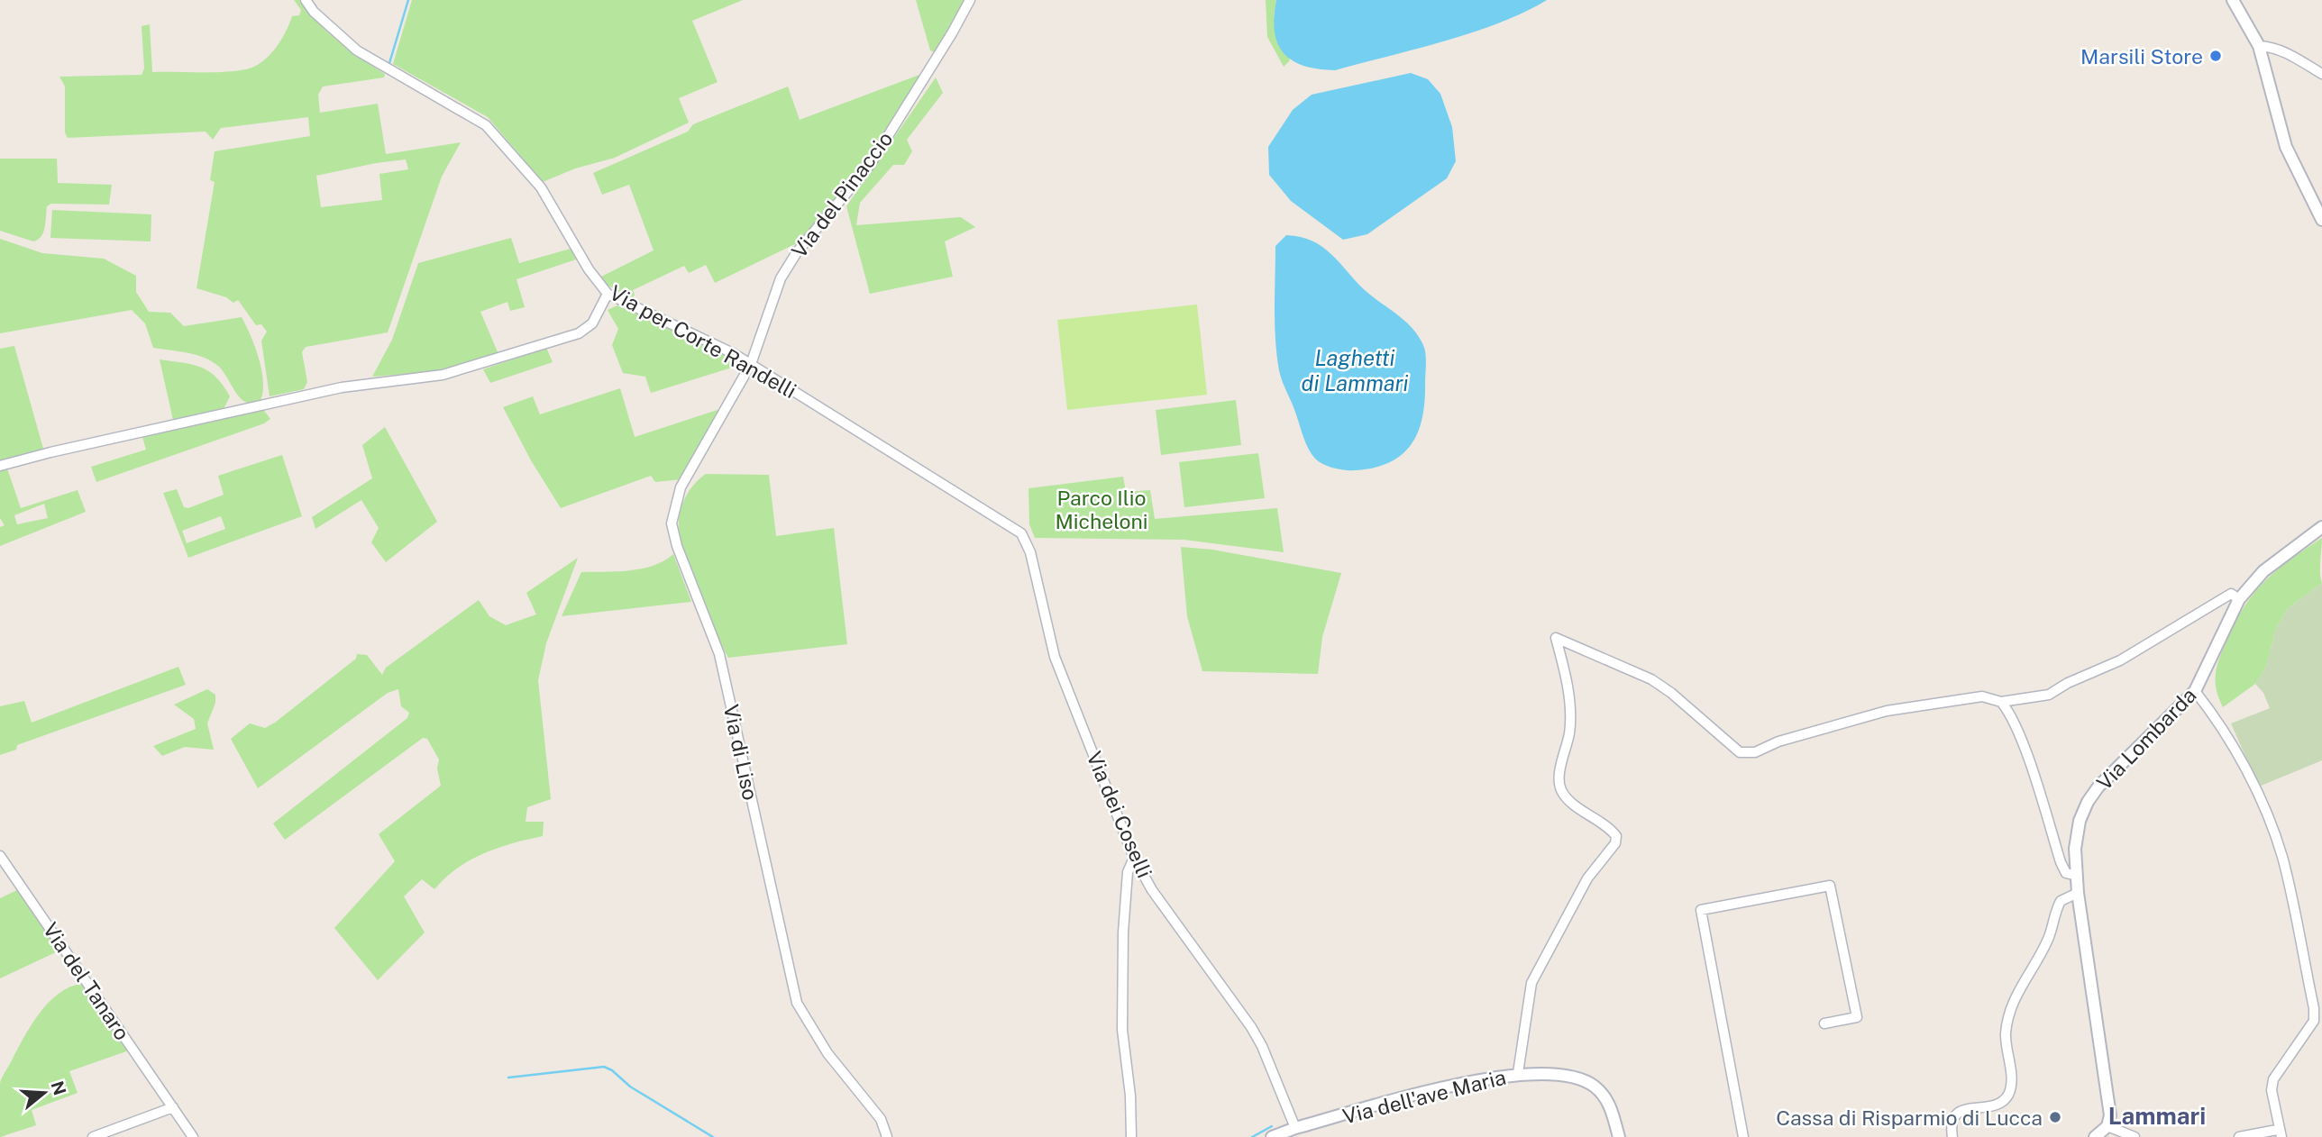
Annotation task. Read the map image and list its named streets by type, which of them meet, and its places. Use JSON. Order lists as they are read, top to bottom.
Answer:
{
  "streets": {
    "street": [
      "Via del Pinaccio",
      "Via per Corte Randelli",
      "Via Lombarda",
      "Via di Liso",
      "Via dei Coselli",
      "Via del Tanaro",
      "Via dell'ave Maria"
    ]
  },
  "crossings": [
    ["Via del Pinaccio", "Via per Corte Randelli"],
    ["Via del Pinaccio", "Via di Liso"],
    ["Via per Corte Randelli", "Via di Liso"],
    ["Via per Corte Randelli", "Via dei Coselli"],
    ["Via dei Coselli", "Via dell'ave Maria"]
  ],
  "districts": ["Lammari"],
  "water": ["Laghetti di Lammari"],
  "parks": ["Parco Ilio Micheloni"],
  "places": ["Marsili Store", "Cassa di Risparmio di Lucca"],
  "north": "right"
}
